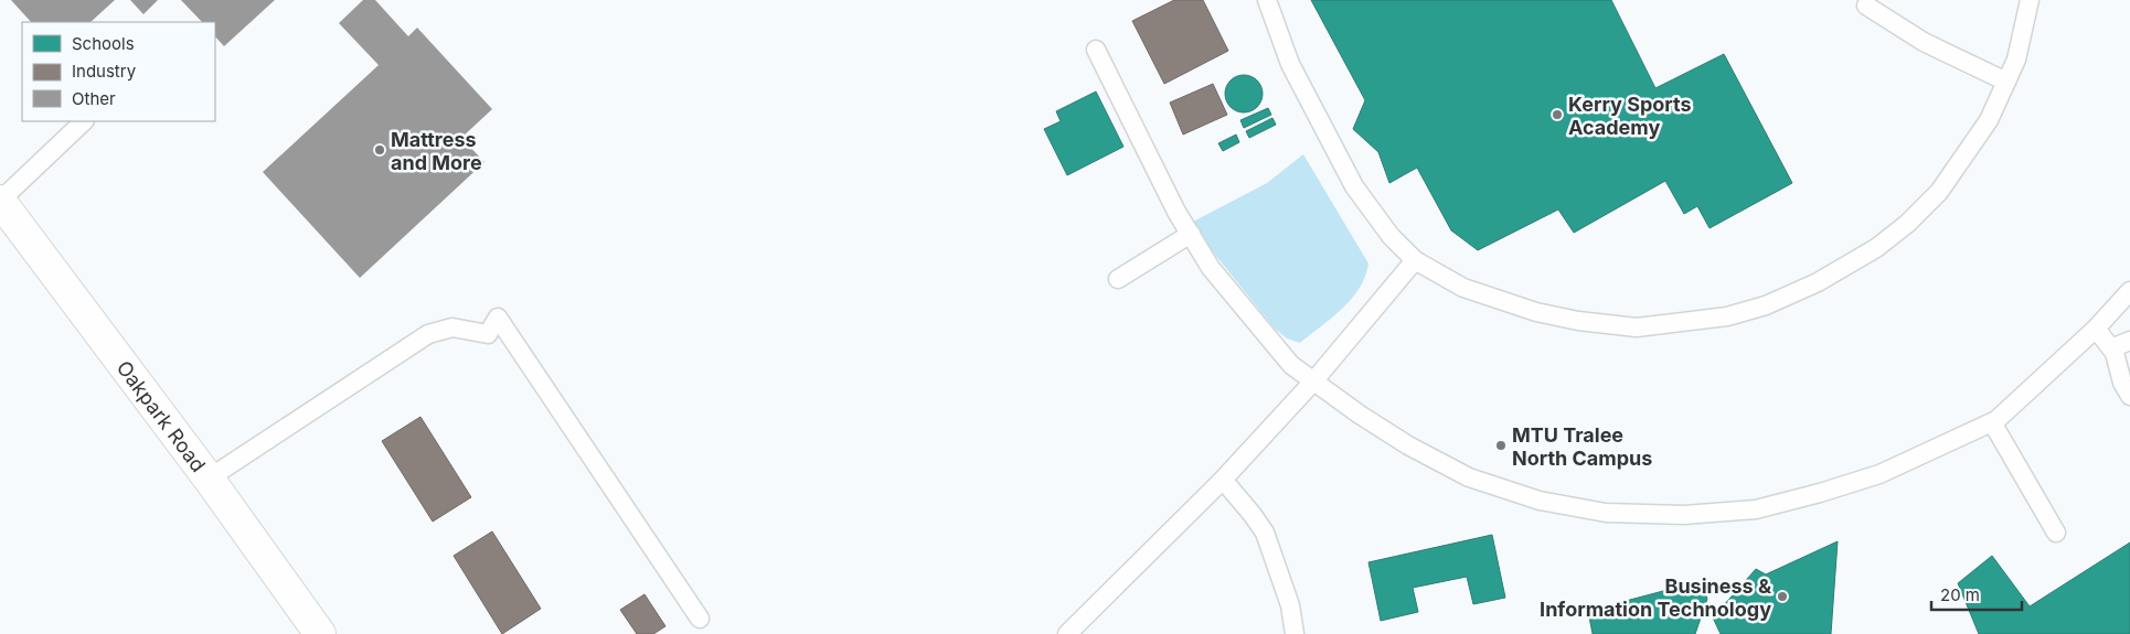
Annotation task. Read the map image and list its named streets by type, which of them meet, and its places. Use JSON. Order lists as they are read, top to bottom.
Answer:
{
  "streets": {
    "main road": ["Oakpark Road"]
  },
  "places": [
    "Kerry Sports Academy",
    "Mattress and More",
    "MTU Tralee North Campus",
    "Business & Information Technology"
  ],
  "legend": ["Schools", "Industry", "Other"],
  "scale_bar": "20 m"
}
